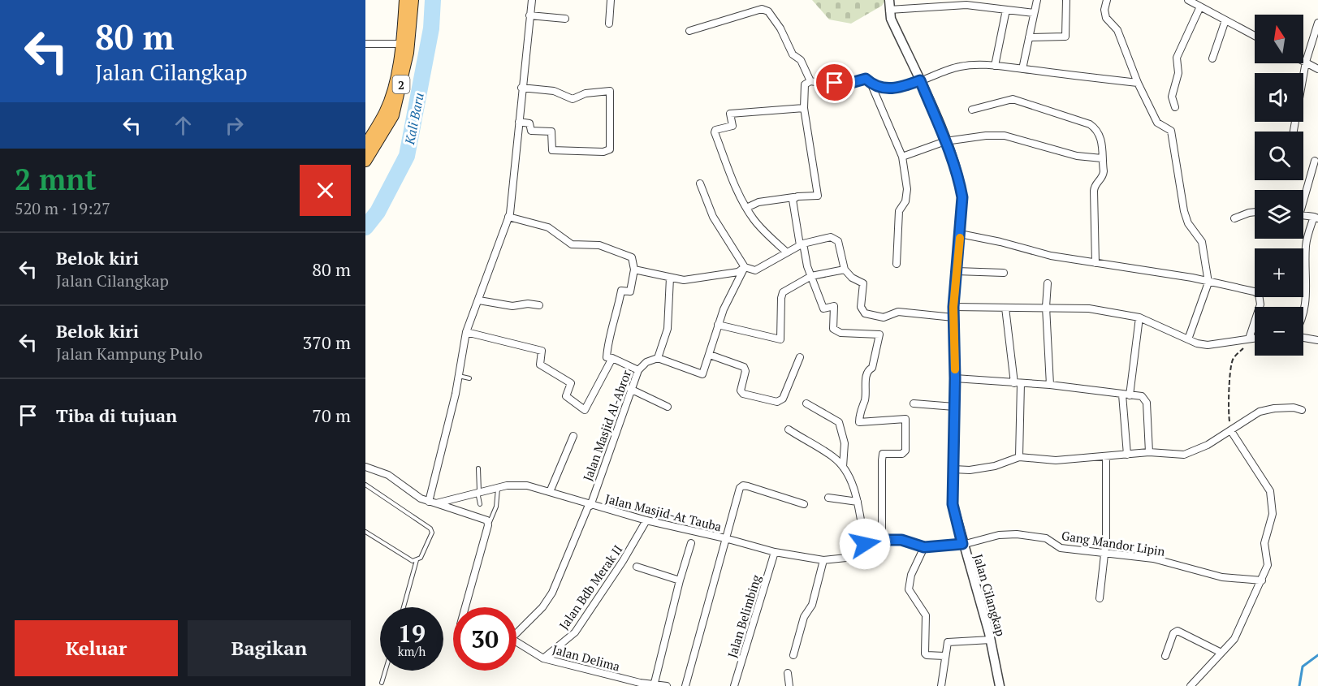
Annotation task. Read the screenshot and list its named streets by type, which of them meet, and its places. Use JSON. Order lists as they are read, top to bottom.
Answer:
{
  "streets": {
    "highway": ["2"],
    "street": [
      "Jalan Masjid Al-Abror",
      "Jalan Masjid-At Tauba",
      "Gang Mandor Lipin",
      "Jalan Bdb Merak II",
      "Jalan Cilangkap",
      "Jalan Belimbing",
      "Jalan Delima"
    ]
  },
  "crossings": [
    ["Jalan Masjid Al-Abror", "Jalan Masjid-At Tauba"],
    ["Jalan Masjid-At Tauba", "Gang Mandor Lipin"],
    ["Jalan Masjid-At Tauba", "Jalan Bdb Merak II"],
    ["Jalan Masjid-At Tauba", "Jalan Cilangkap"],
    ["Jalan Masjid-At Tauba", "Jalan Belimbing"],
    ["Gang Mandor Lipin", "Jalan Cilangkap"],
    ["Jalan Bdb Merak II", "Jalan Delima"]
  ],
  "water": ["Kali Baru"],
  "north": "top",
  "page": {
    "turn": ["80 m", "Jalan Cilangkap"],
    "map_buttons": ["+", "−"],
    "heading": ["2 mnt", "520 m · 19:27"],
    "list": [
      {
        "name": "Belok kiri",
        "note": "Jalan Cilangkap",
        "value": "80 m"
      },
      {
        "name": "Belok kiri",
        "note": "Jalan Kampung Pulo",
        "value": "370 m"
      },
      {
        "name": "Tiba di tujuan",
        "value": "70 m"
      }
    ],
    "speed": "19 km/h",
    "limit": "30",
    "buttons": ["Keluar", "Bagikan"]
  }
}
